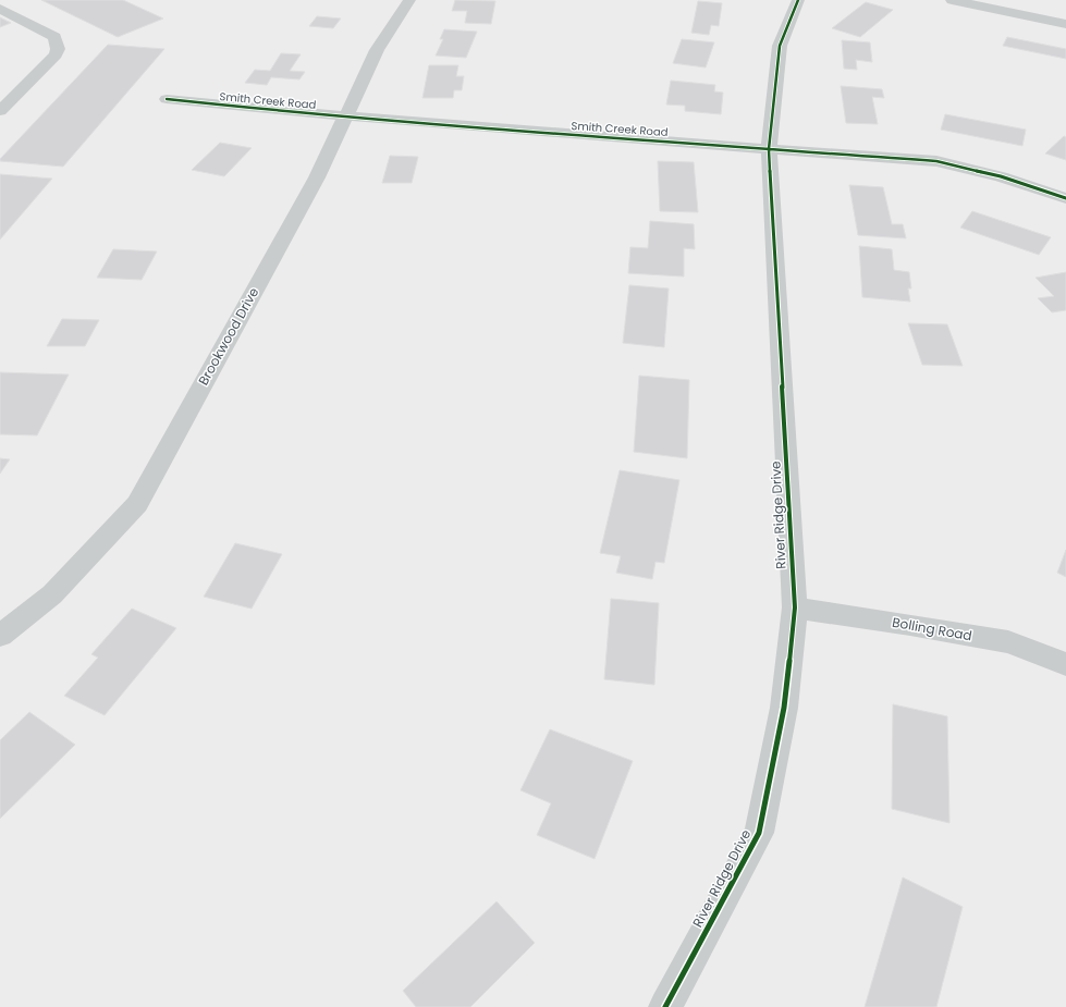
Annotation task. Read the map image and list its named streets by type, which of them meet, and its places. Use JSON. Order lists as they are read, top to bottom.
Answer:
{
  "streets": {
    "street": [
      "Smith Creek Road",
      "Brookwood Drive",
      "River Ridge Drive",
      "Bolling Road"
    ]
  },
  "crossings": [
    ["Smith Creek Road", "Brookwood Drive"],
    ["Smith Creek Road", "River Ridge Drive"],
    ["River Ridge Drive", "Bolling Road"]
  ]
}
